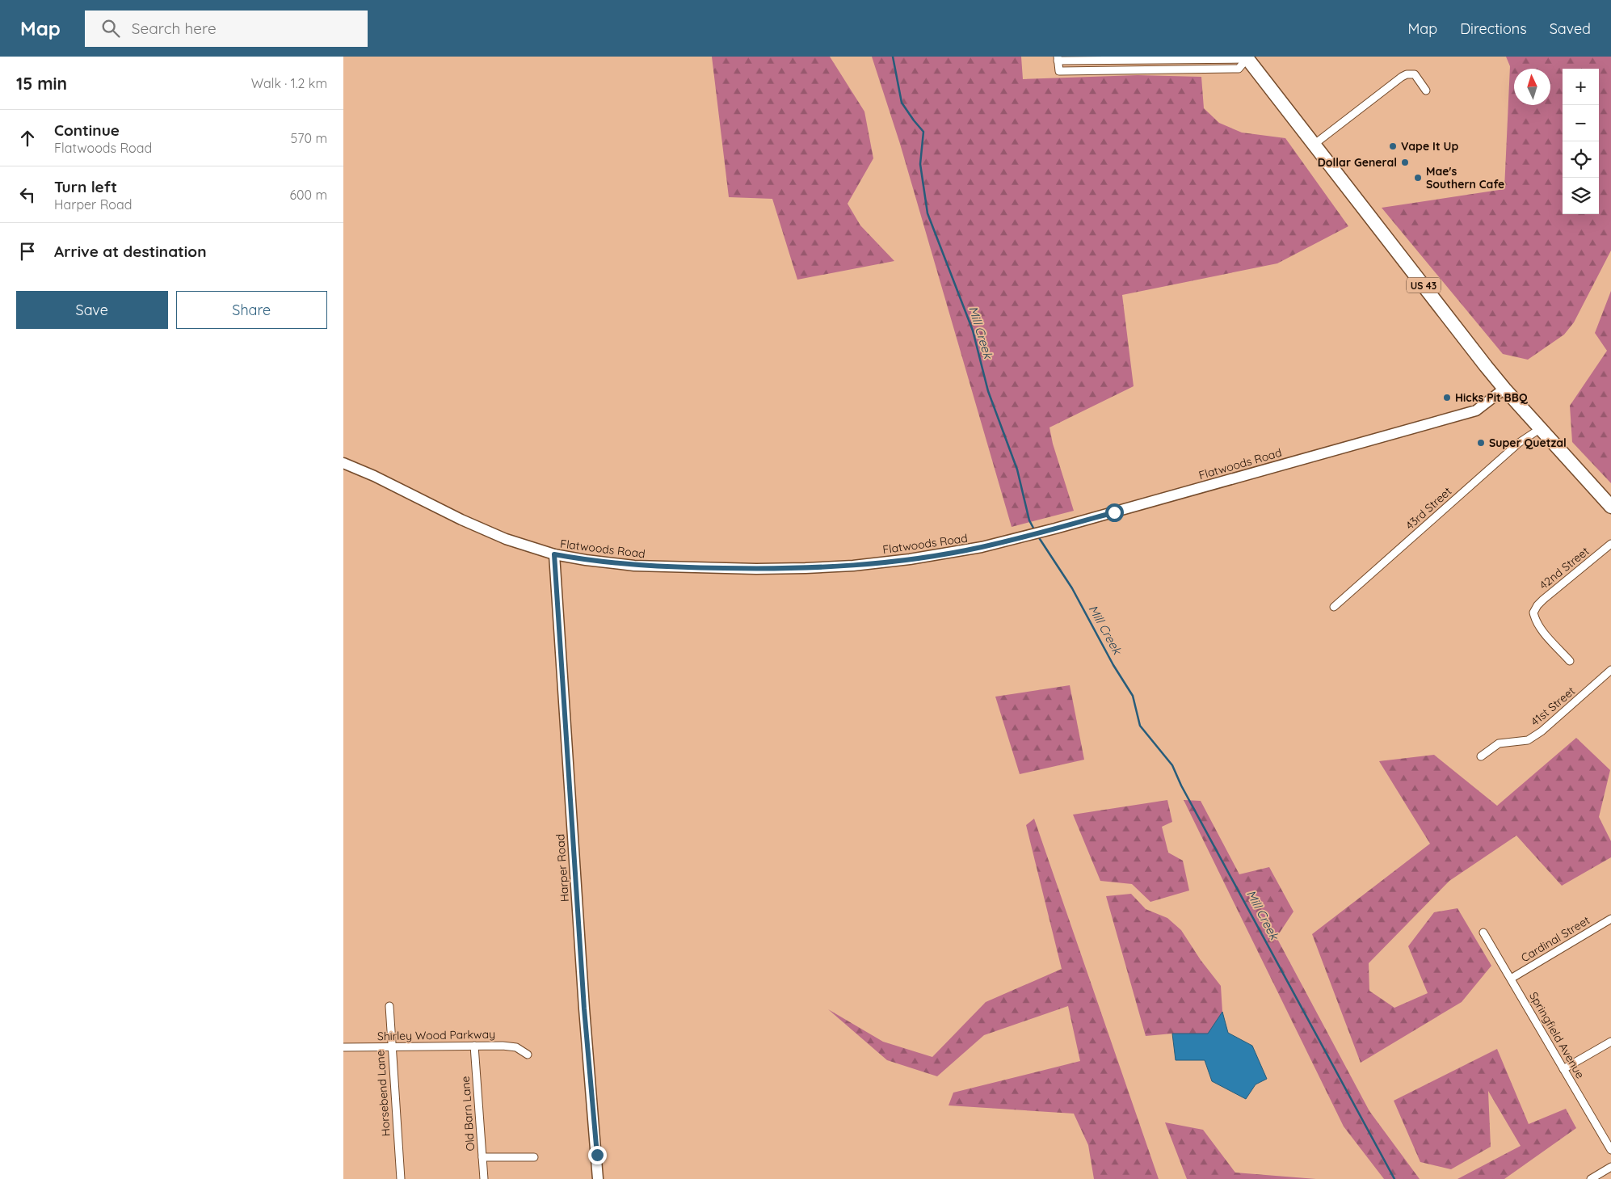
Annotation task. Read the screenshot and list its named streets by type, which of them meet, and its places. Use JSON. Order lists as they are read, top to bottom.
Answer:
{
  "streets": {
    "highway": ["US 43"],
    "street": [
      "Flatwoods Road",
      "43rd Street",
      "42nd Street",
      "41st Street",
      "Harper Road",
      "Cardinal Street",
      "Shirley Wood Parkway",
      "Springfield Avenue",
      "Horsebend Lane",
      "Old Barn Lane"
    ]
  },
  "crossings": [
    ["US 43", "Flatwoods Road"],
    ["US 43", "43rd Street"],
    ["Flatwoods Road", "Harper Road"],
    ["Cardinal Street", "Springfield Avenue"],
    ["Shirley Wood Parkway", "Horsebend Lane"],
    ["Shirley Wood Parkway", "Old Barn Lane"]
  ],
  "water": ["Mill Creek"],
  "places": [
    "Vape It Up",
    "Dollar General",
    "Mae's Southern Cafe",
    "Hicks Pit BBQ",
    "Super Quetzal"
  ],
  "north": "top",
  "page": {
    "header": "Map",
    "search": "Search here",
    "nav": ["Map", "Directions", "Saved"],
    "heading": ["15 min", "Walk · 1.2 km"],
    "map_buttons": ["+", "−"],
    "list": [
      ["Continue", "Flatwoods Road", "570 m"],
      ["Turn left", "Harper Road", "600 m"],
      "Arrive at destination"
    ],
    "buttons": ["Save", "Share"]
  }
}
